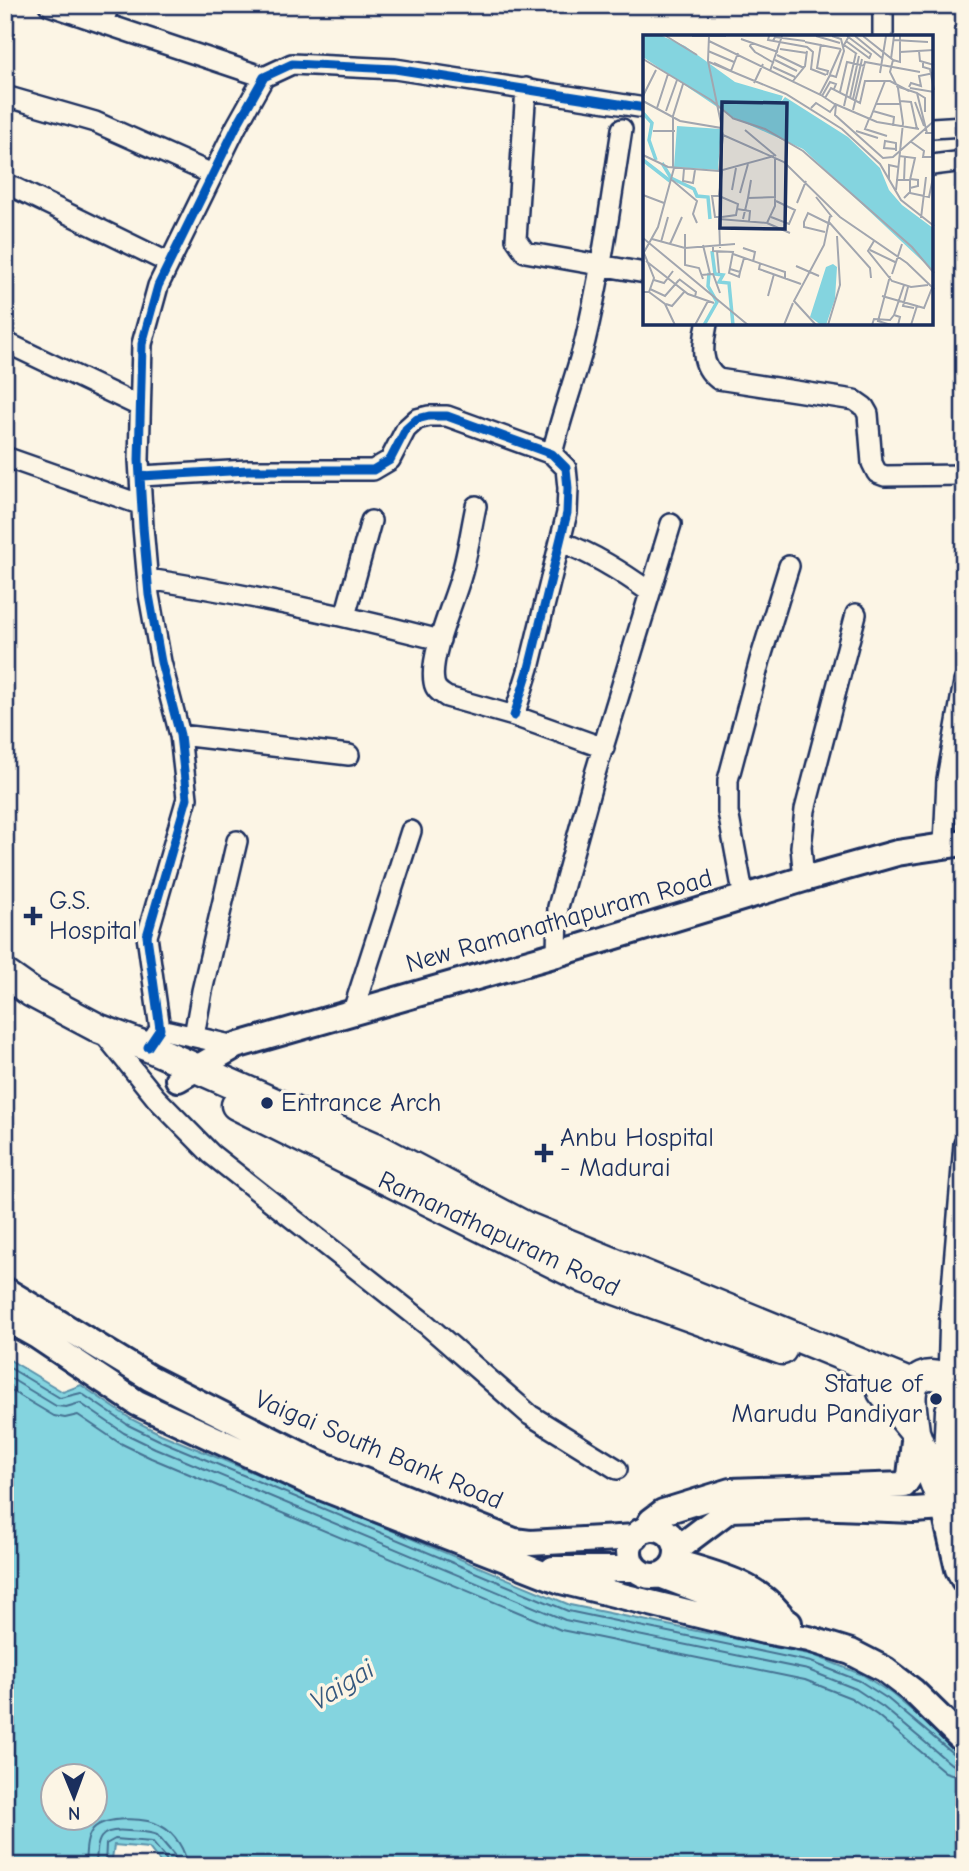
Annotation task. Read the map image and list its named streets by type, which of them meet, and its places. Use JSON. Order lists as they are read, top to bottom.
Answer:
{
  "streets": {
    "highway": ["Ramanathapuram Road"],
    "main road": ["New Ramanathapuram Road", "Vaigai South Bank Road"]
  },
  "crossings": [
    ["New Ramanathapuram Road", "Ramanathapuram Road"]
  ],
  "water": ["Vaigai"],
  "places": {
    "health": ["G.S. Hospital", "Anbu Hospital - Madurai"],
    "other": ["Entrance Arch", "Statue of Marudu Pandiyar"]
  },
  "north": "bottom"
}
